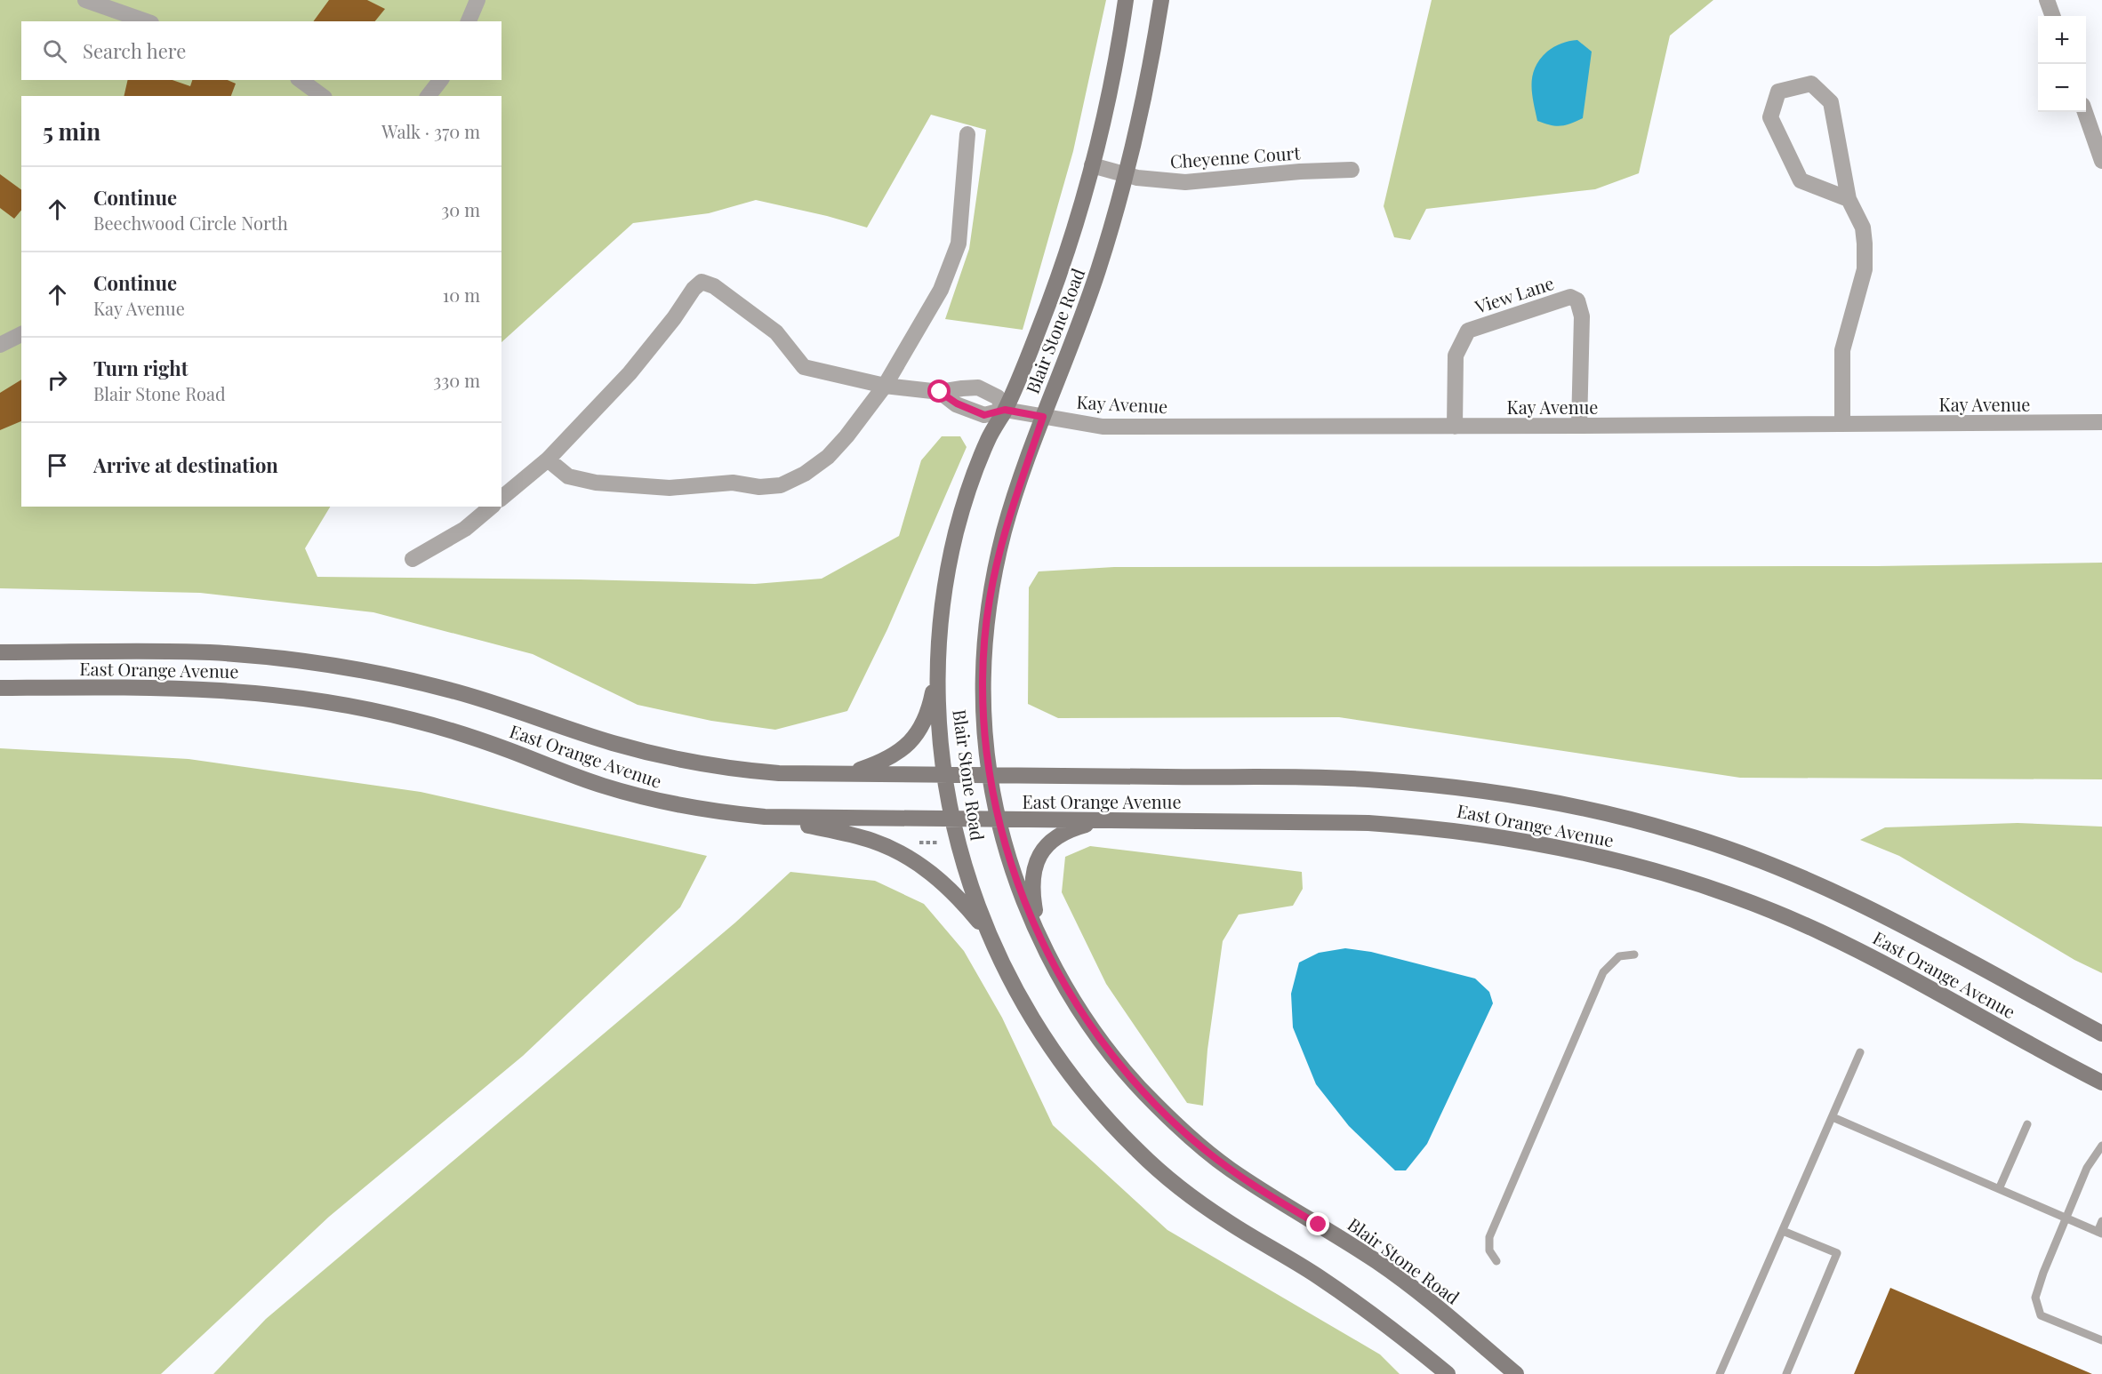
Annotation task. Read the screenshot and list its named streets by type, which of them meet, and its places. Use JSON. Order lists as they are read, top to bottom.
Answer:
{
  "streets": {
    "street": [
      "Cheyenne Court",
      "View Lane",
      "Blair Stone Road",
      "Kay Avenue",
      "East Orange Avenue"
    ]
  },
  "crossings": [
    ["Cheyenne Court", "Blair Stone Road"],
    ["View Lane", "Kay Avenue"],
    ["Blair Stone Road", "Kay Avenue"],
    ["Blair Stone Road", "East Orange Avenue"]
  ],
  "page": {
    "map_buttons": ["+", "−"],
    "search": "Search here",
    "heading": ["5 min", "Walk · 370 m"],
    "list": [
      ["Continue", "Beechwood Circle North", "30 m"],
      ["Continue", "Kay Avenue", "10 m"],
      ["Turn right", "Blair Stone Road", "330 m"],
      "Arrive at destination"
    ]
  }
}
